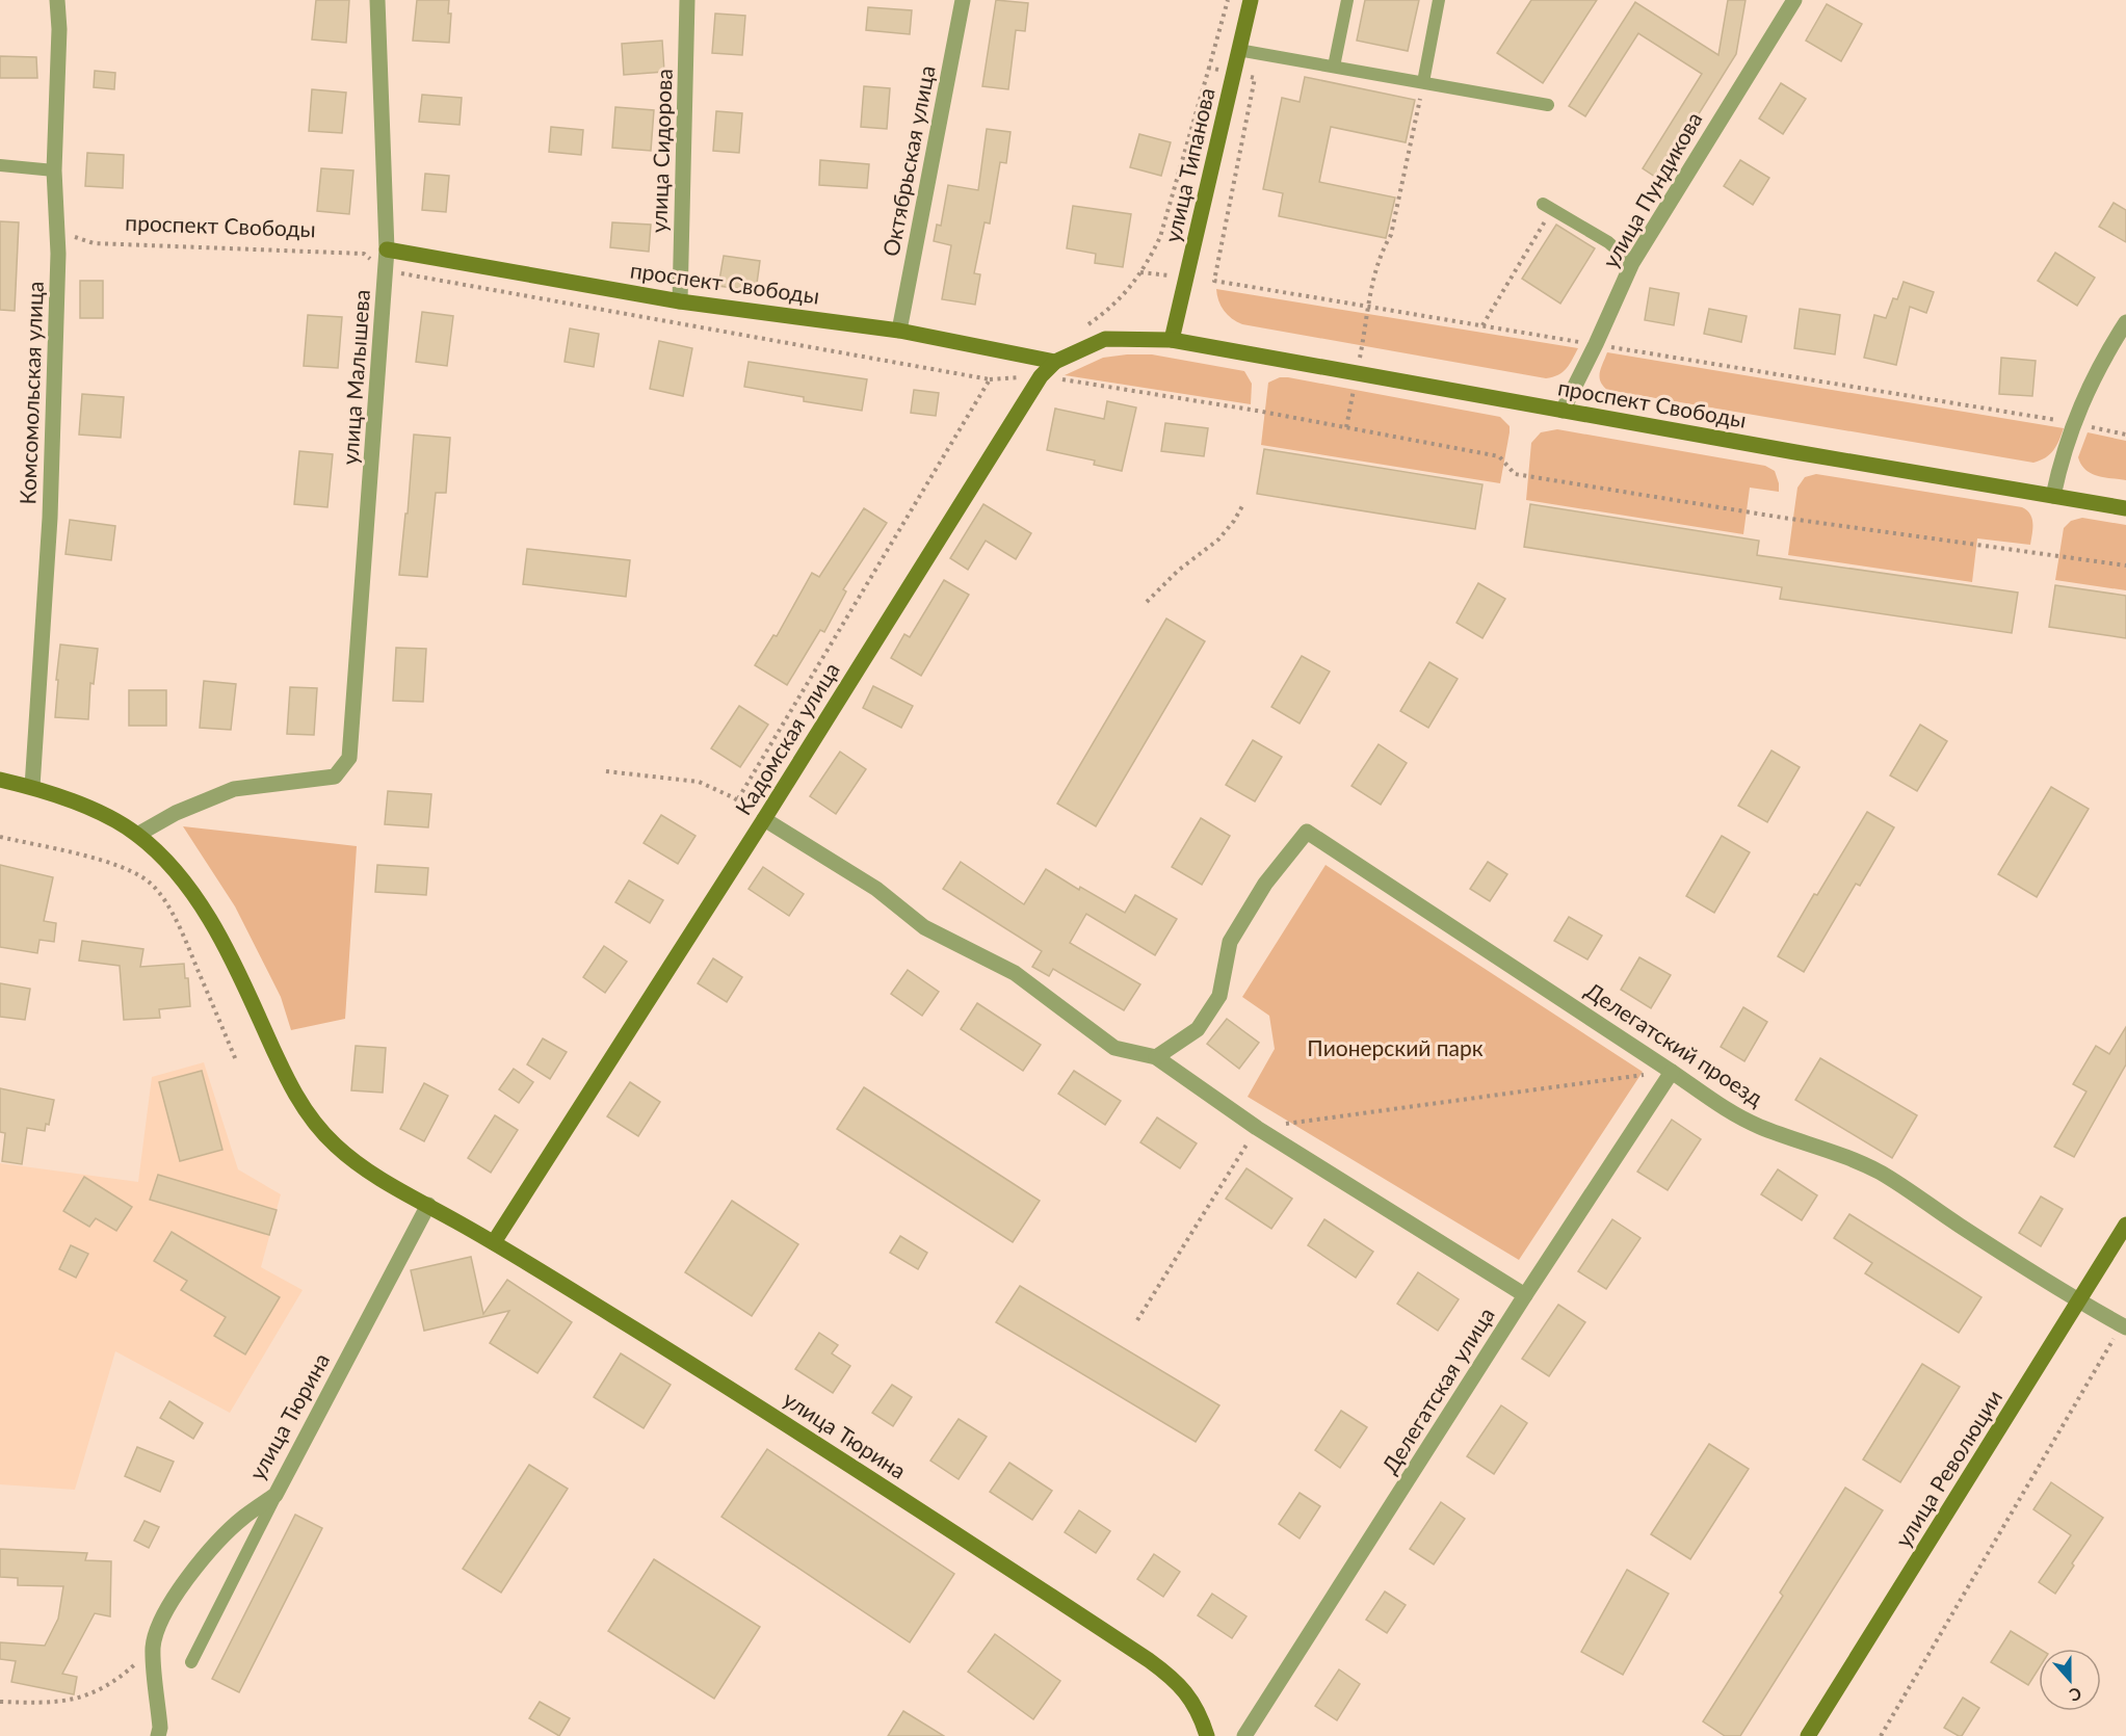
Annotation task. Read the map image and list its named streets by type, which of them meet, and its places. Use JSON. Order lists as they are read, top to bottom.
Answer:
{
  "streets": {
    "street": [
      "улица Сидорова",
      "Октябрьская улица",
      "улица Типанова",
      "улица Пундикова",
      "проспект Свободы",
      "улица Малышева",
      "Комсомольская улица",
      "Кадомская улица",
      "Делегатский проезд",
      "Делегатская улица",
      "улица Тюрина",
      "улица Революции"
    ]
  },
  "crossings": [
    ["улица Сидорова", "проспект Свободы"],
    ["Октябрьская улица", "проспект Свободы"],
    ["улица Типанова", "проспект Свободы"],
    ["улица Типанова", "Кадомская улица"],
    ["улица Пундикова", "проспект Свободы"],
    ["проспект Свободы", "улица Малышева"],
    ["проспект Свободы", "Комсомольская улица"],
    ["проспект Свободы", "Кадомская улица"],
    ["улица Малышева", "улица Тюрина"],
    ["Комсомольская улица", "улица Тюрина"],
    ["Кадомская улица", "улица Тюрина"],
    ["Делегатский проезд", "Делегатская улица"],
    ["Делегатский проезд", "улица Революции"]
  ],
  "parks": ["Пионерский парк"],
  "north": "bottom"
}
